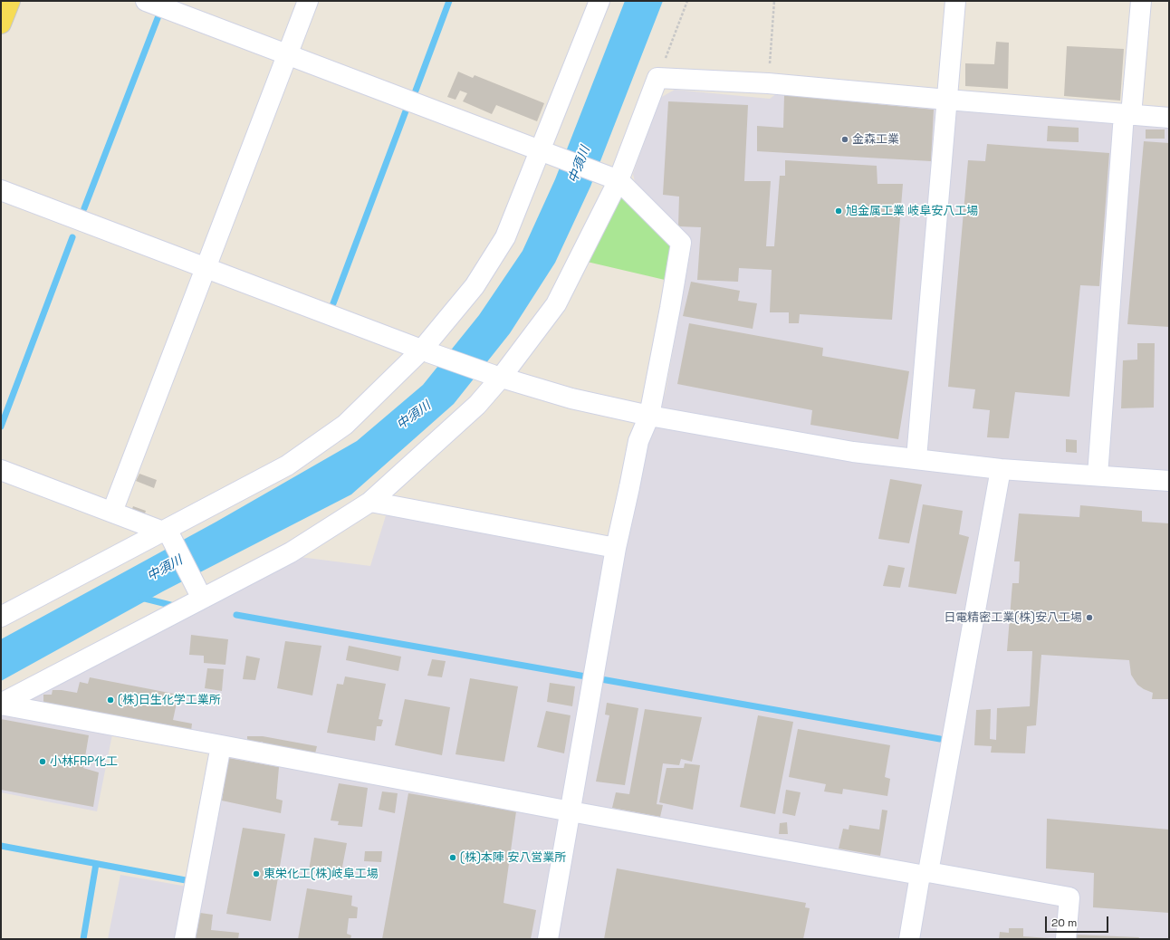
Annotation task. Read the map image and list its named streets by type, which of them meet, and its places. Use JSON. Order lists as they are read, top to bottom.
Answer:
{
  "water": ["中須川"],
  "places": [
    "金森工業",
    "旭金属工業 岐阜安八工場",
    "日電精密工業(株)安八工場",
    "(株)日生化学工業所",
    "小林FRP化工",
    "(株)本陣 安八営業所",
    "東栄化工(株)岐阜工場"
  ],
  "scale_bar": "20 m"
}
